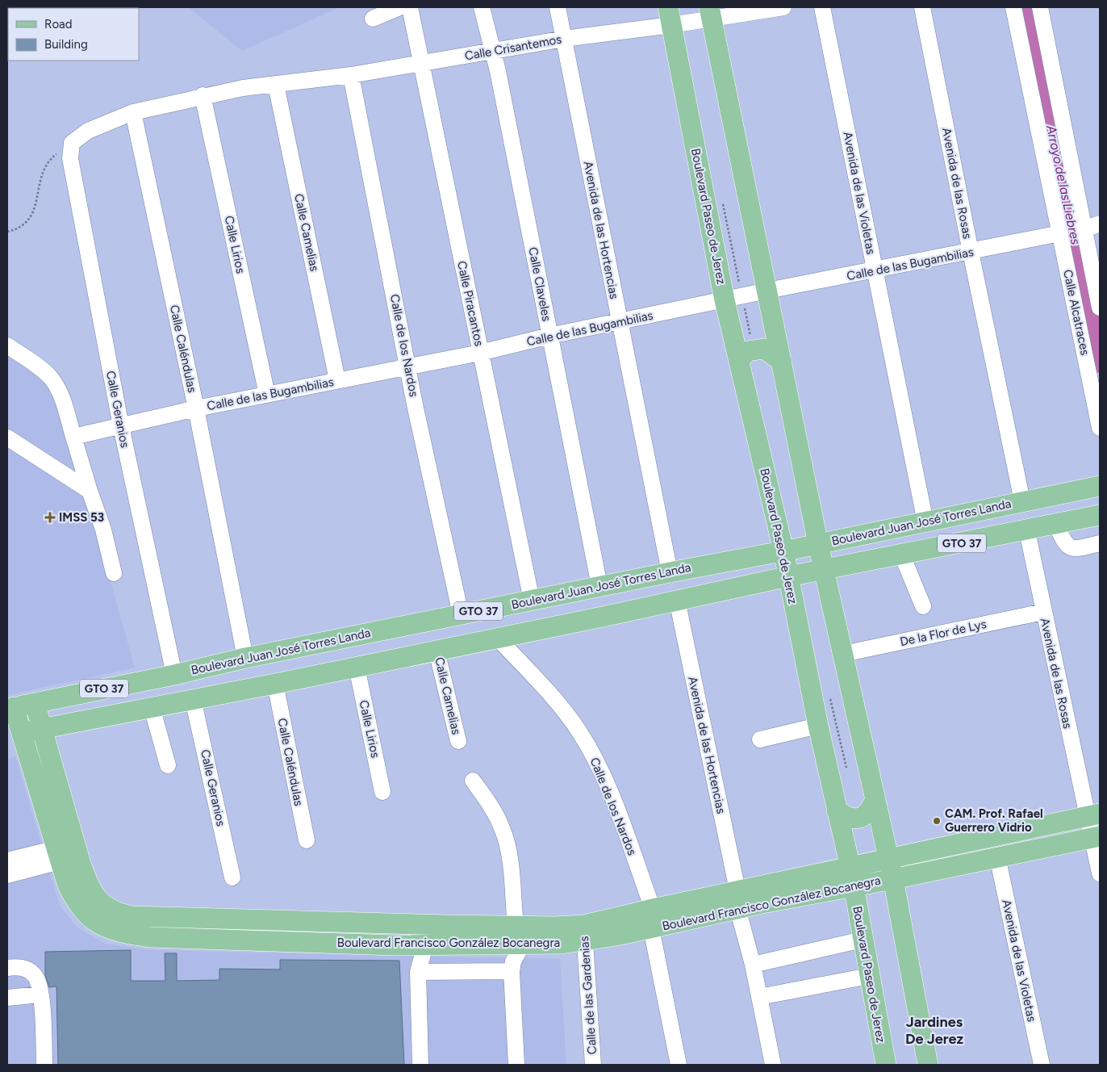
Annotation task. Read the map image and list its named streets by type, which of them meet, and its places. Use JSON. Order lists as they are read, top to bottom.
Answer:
{
  "streets": {
    "main road": [
      "Boulevard Paseo de Jerez",
      "Boulevard Juan José Torres Landa",
      "GTO 37",
      "Boulevard Francisco González Bocanegra"
    ],
    "street": [
      "Calle Crisantemos",
      "Avenida de las Rosas",
      "Avenida de las Violetas",
      "Avenida de las Hortencias",
      "Calle Camelias",
      "Calle Lirios",
      "Calle de las Bugambilias",
      "Calle Claveles",
      "Calle Piracantos",
      "Calle Alcatraces",
      "Calle de los Nardos",
      "Calle Caléndulas",
      "Calle Geranios",
      "De la Flor de Lys",
      "Calle de las Gardenias"
    ]
  },
  "crossings": [
    ["Calle Crisantemos", "Boulevard Paseo de Jerez"],
    ["Calle Crisantemos", "Avenida de las Hortencias"],
    ["Calle Crisantemos", "Calle Camelias"],
    ["Calle Crisantemos", "Calle Lirios"],
    ["Calle Crisantemos", "Calle Claveles"],
    ["Calle Crisantemos", "Calle Piracantos"],
    ["Calle Crisantemos", "Calle de los Nardos"],
    ["Calle Crisantemos", "Calle Caléndulas"],
    ["Calle Crisantemos", "Calle Geranios"],
    ["Avenida de las Rosas", "Calle de las Bugambilias"],
    ["Avenida de las Rosas", "Boulevard Juan José Torres Landa"],
    ["Avenida de las Rosas", "GTO 37"],
    ["Avenida de las Rosas", "De la Flor de Lys"],
    ["Avenida de las Rosas", "Boulevard Francisco González Bocanegra"],
    ["Avenida de las Violetas", "Calle de las Bugambilias"],
    ["Avenida de las Violetas", "Boulevard Juan José Torres Landa"],
    ["Avenida de las Violetas", "Boulevard Francisco González Bocanegra"],
    ["Boulevard Paseo de Jerez", "Calle de las Bugambilias"],
    ["Boulevard Paseo de Jerez", "Boulevard Juan José Torres Landa"],
    ["Boulevard Paseo de Jerez", "GTO 37"],
    ["Boulevard Paseo de Jerez", "Boulevard Francisco González Bocanegra"],
    ["Avenida de las Hortencias", "Calle de las Bugambilias"],
    ["Avenida de las Hortencias", "Boulevard Juan José Torres Landa"],
    ["Avenida de las Hortencias", "GTO 37"],
    ["Avenida de las Hortencias", "Boulevard Francisco González Bocanegra"],
    ["Calle Camelias", "Calle de las Bugambilias"],
    ["Calle Camelias", "GTO 37"],
    ["Calle Lirios", "Calle de las Bugambilias"],
    ["Calle Lirios", "GTO 37"],
    ["Calle de las Bugambilias", "Calle Claveles"],
    ["Calle de las Bugambilias", "Calle Piracantos"],
    ["Calle de las Bugambilias", "Calle Alcatraces"],
    ["Calle de las Bugambilias", "Calle de los Nardos"],
    ["Calle de las Bugambilias", "Calle Caléndulas"],
    ["Calle de las Bugambilias", "Calle Geranios"],
    ["Calle Claveles", "Boulevard Juan José Torres Landa"],
    ["Calle Piracantos", "Boulevard Juan José Torres Landa"],
    ["Calle de los Nardos", "Boulevard Juan José Torres Landa"],
    ["Calle de los Nardos", "GTO 37"],
    ["Calle de los Nardos", "Boulevard Francisco González Bocanegra"],
    ["Calle Caléndulas", "Boulevard Juan José Torres Landa"],
    ["Calle Caléndulas", "GTO 37"],
    ["Calle Geranios", "Boulevard Juan José Torres Landa"],
    ["Calle Geranios", "GTO 37"],
    ["Boulevard Juan José Torres Landa", "Boulevard Francisco González Bocanegra"],
    ["GTO 37", "Boulevard Francisco González Bocanegra"],
    ["Boulevard Francisco González Bocanegra", "Calle de las Gardenias"]
  ],
  "districts": ["Jardines De Jerez"],
  "water": ["Arroyo de las Liebres"],
  "places": {
    "health": ["IMSS 53"],
    "other": ["CAM. Prof. Rafael Guerrero Vidrio"]
  },
  "legend": ["Road", "Building"]
}
